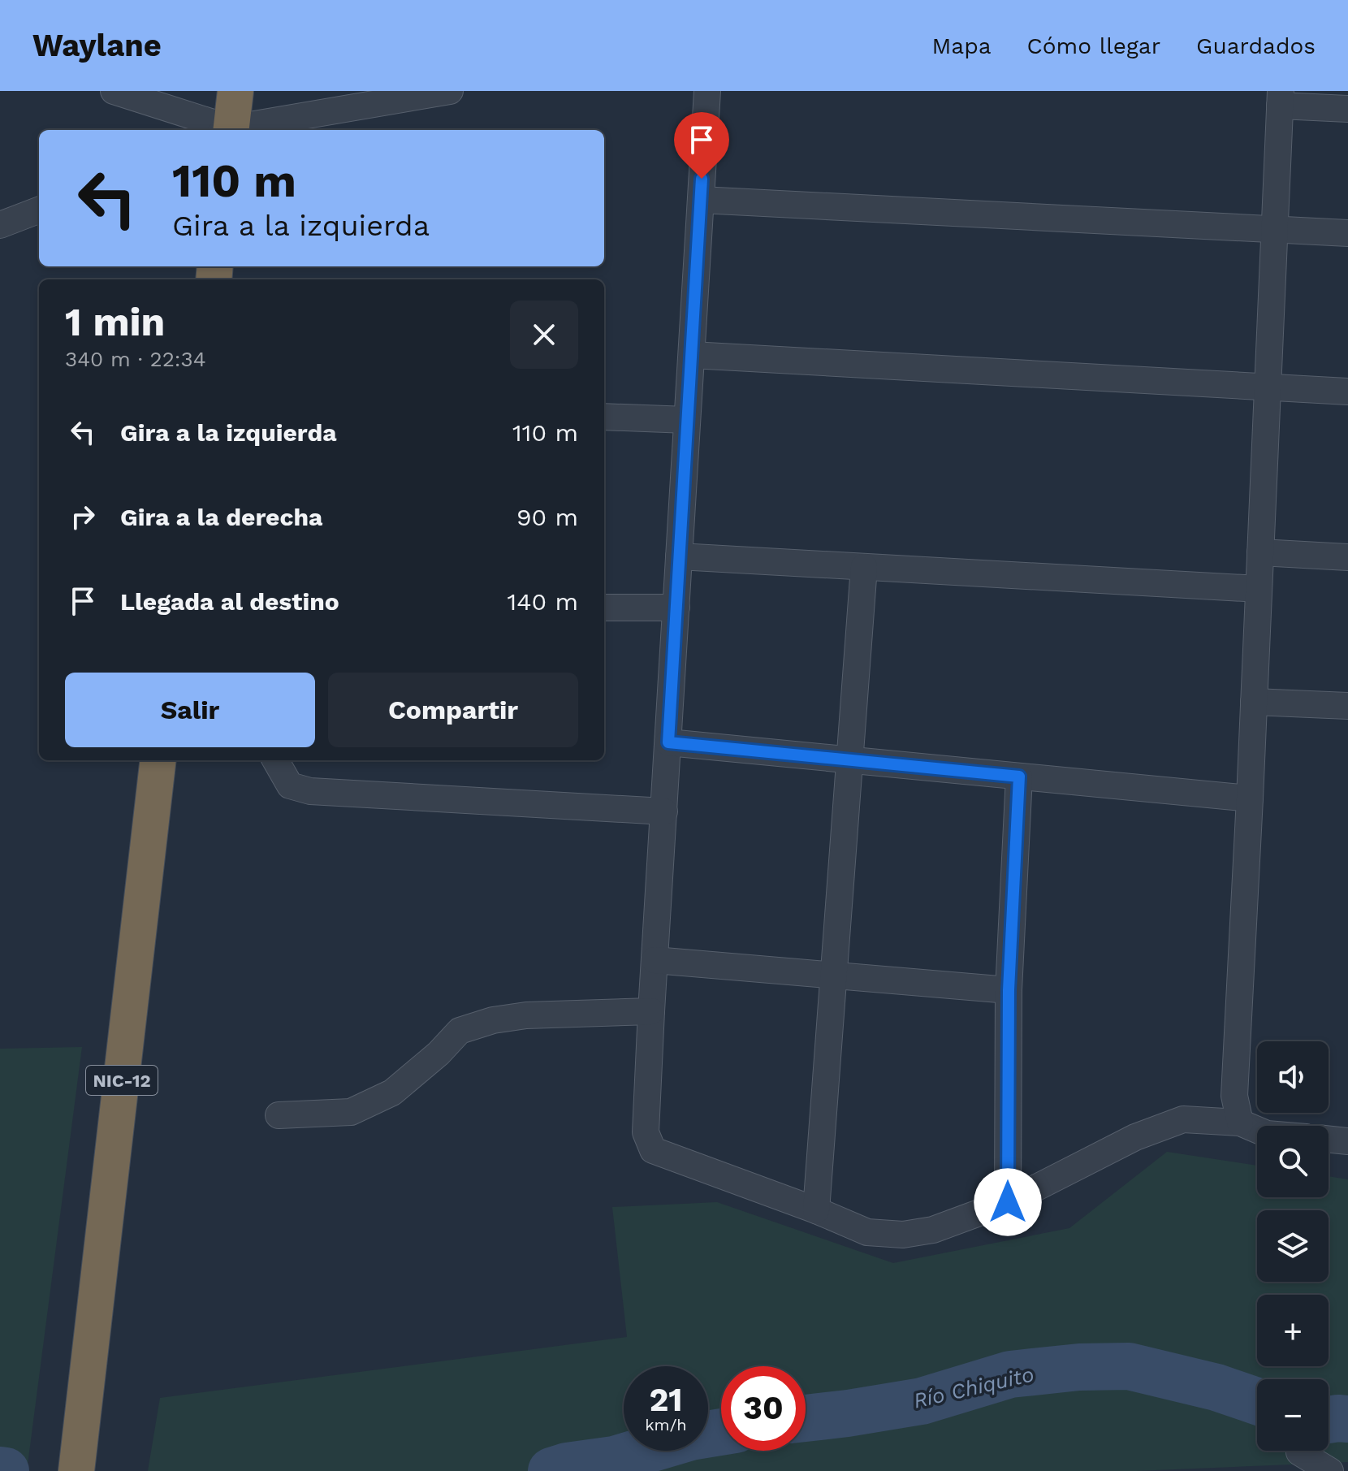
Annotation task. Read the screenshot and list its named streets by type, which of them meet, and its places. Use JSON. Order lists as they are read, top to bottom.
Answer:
{
  "streets": {
    "highway": ["NIC-12"]
  },
  "water": ["Río Chiquito"],
  "page": {
    "header": "Waylane",
    "nav": ["Mapa", "Cómo llegar", "Guardados"],
    "turn": ["110 m", "Gira a la izquierda"],
    "heading": ["1 min", "340 m · 22:34"],
    "list": [
      {
        "name": "Gira a la izquierda",
        "value": "110 m"
      },
      {
        "name": "Gira a la derecha",
        "value": "90 m"
      },
      {
        "name": "Llegada al destino",
        "value": "140 m"
      }
    ],
    "buttons": ["Salir", "Compartir"],
    "map_buttons": ["+", "−"],
    "speed": "21 km/h",
    "limit": "30"
  }
}
